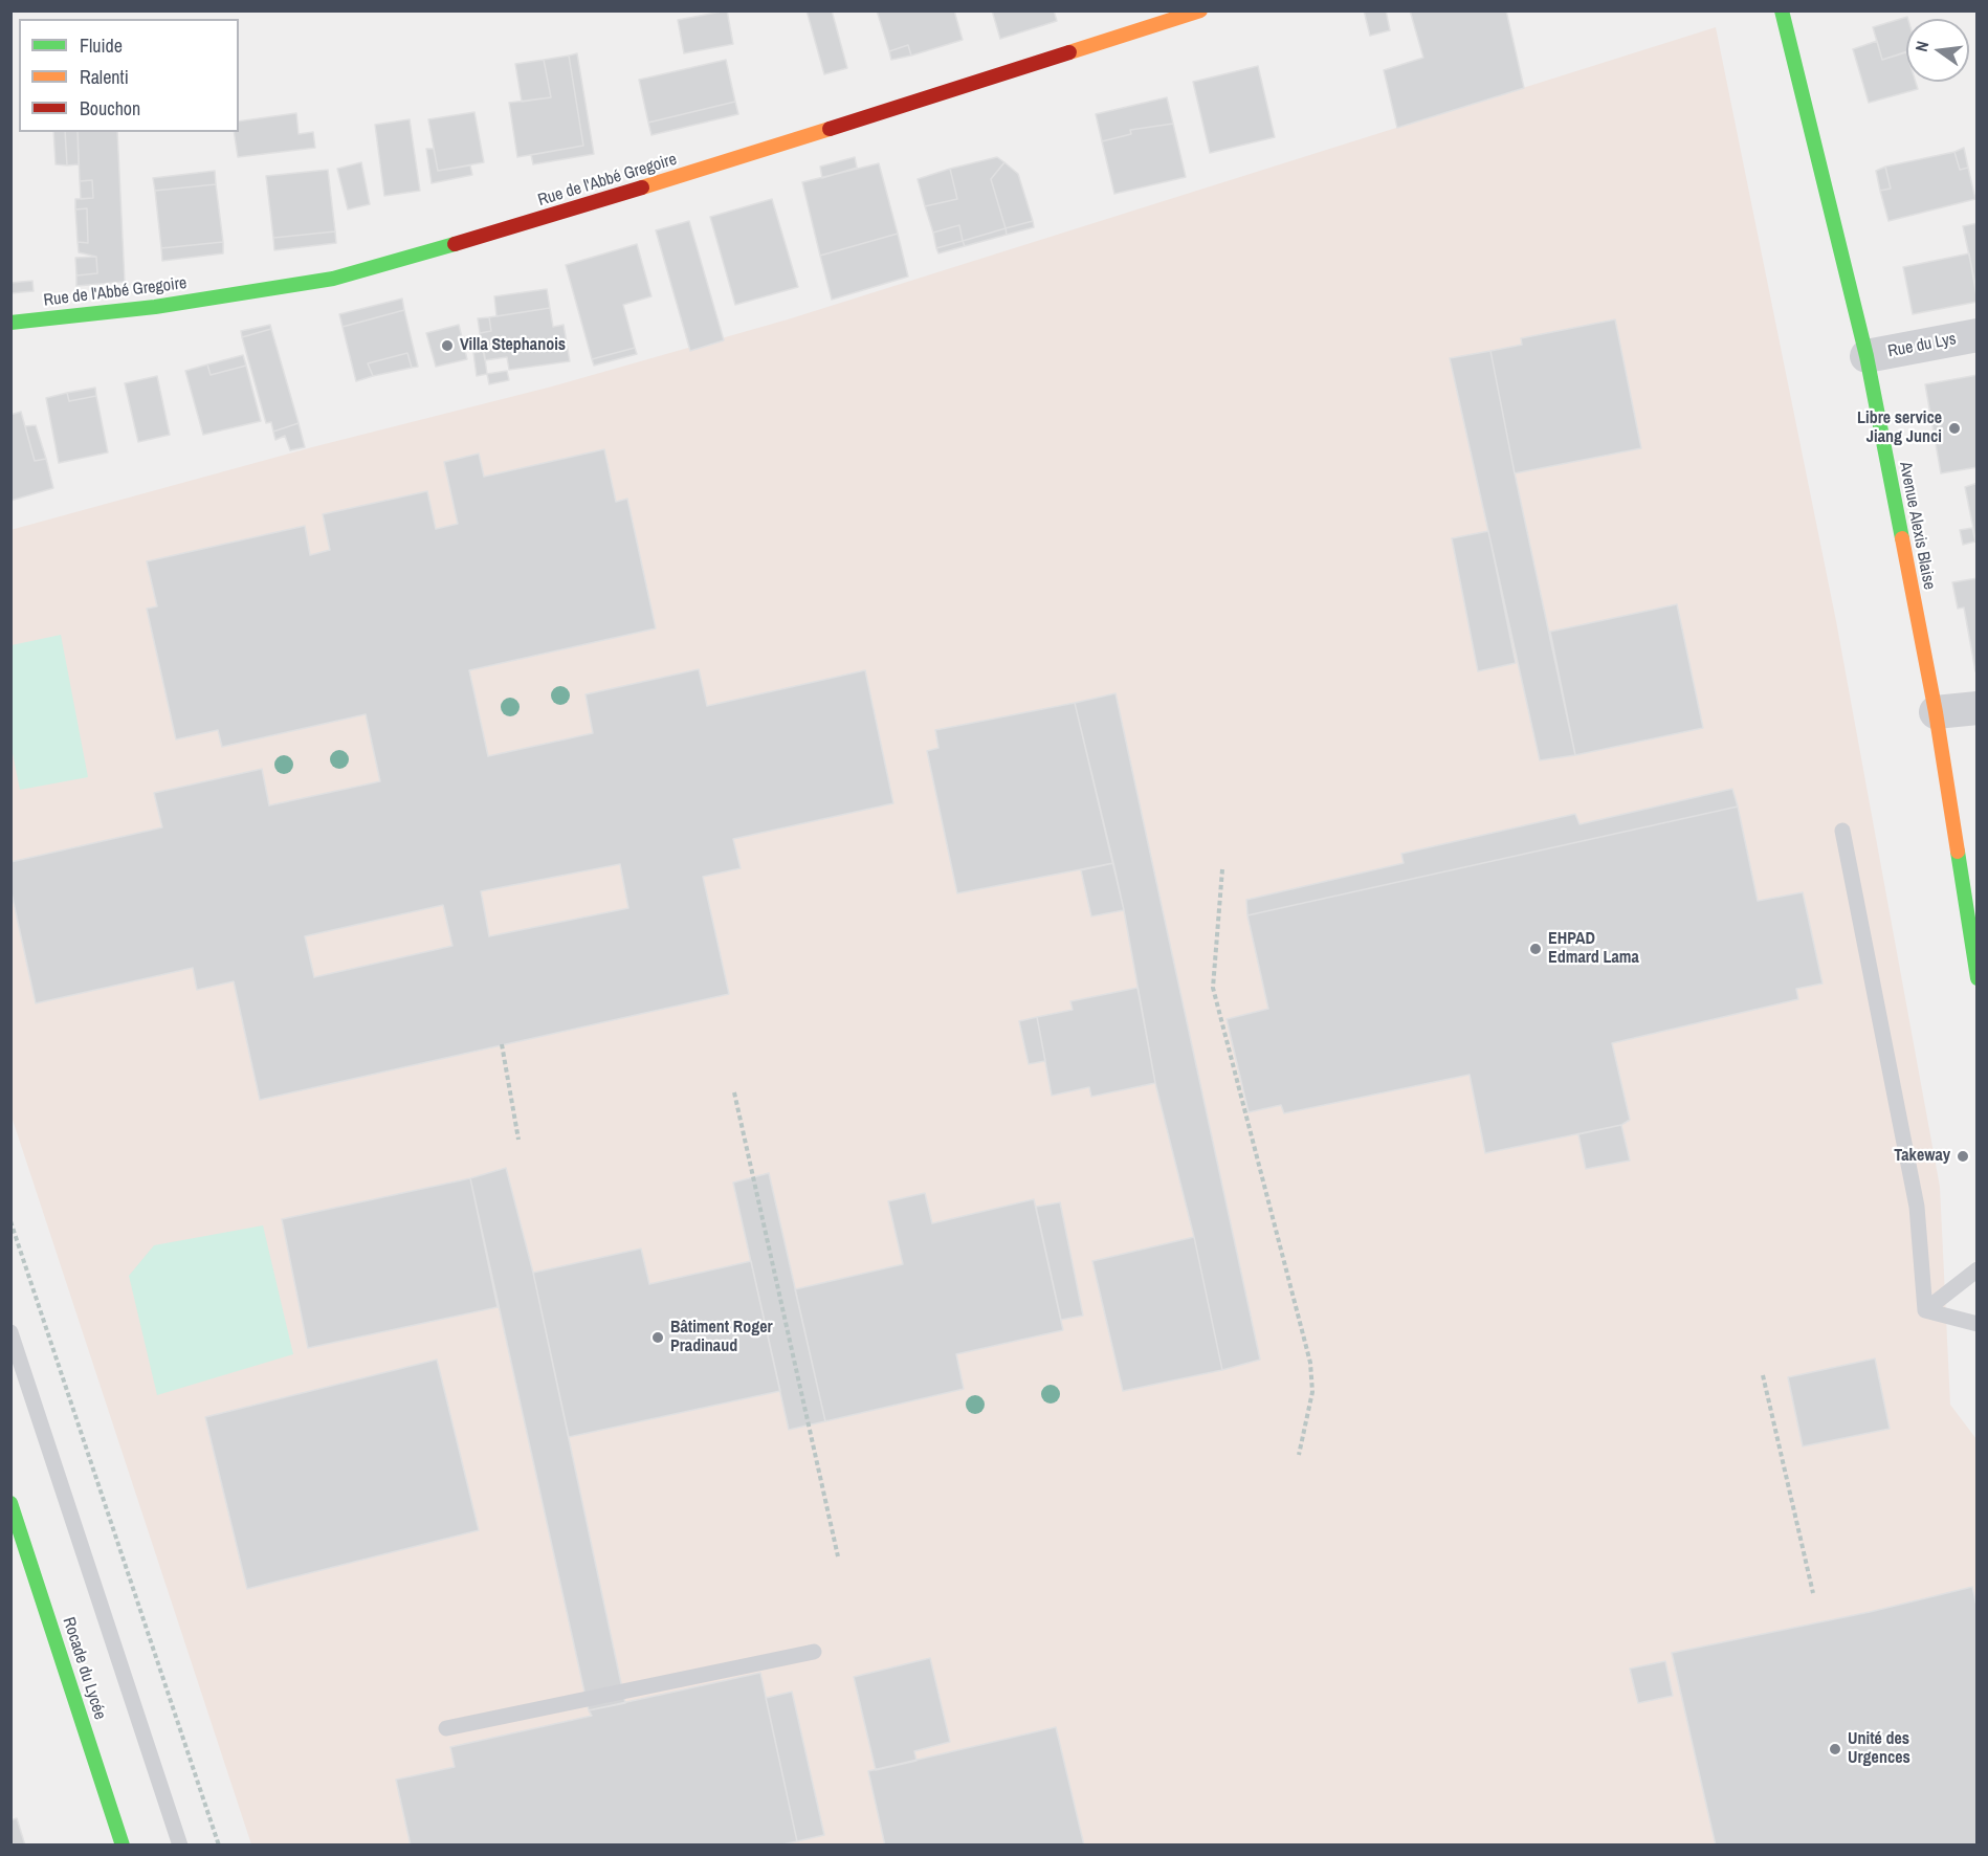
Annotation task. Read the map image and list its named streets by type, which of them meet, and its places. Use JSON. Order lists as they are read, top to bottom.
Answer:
{
  "streets": {
    "street": [
      "Rue de l'Abbé Gregoire",
      "Rue du Lys",
      "Avenue Alexis Blaise",
      "Rocade du Lycée"
    ]
  },
  "crossings": [
    ["Rue du Lys", "Avenue Alexis Blaise"]
  ],
  "places": [
    "Villa Stephanois",
    "Libre service Jiang Junci",
    "EHPAD Edmard Lama",
    "Takeway",
    "Bâtiment Roger Pradinaud",
    "Unité des Urgences"
  ],
  "legend": ["Fluide", "Ralenti", "Bouchon"],
  "north": "left"
}
